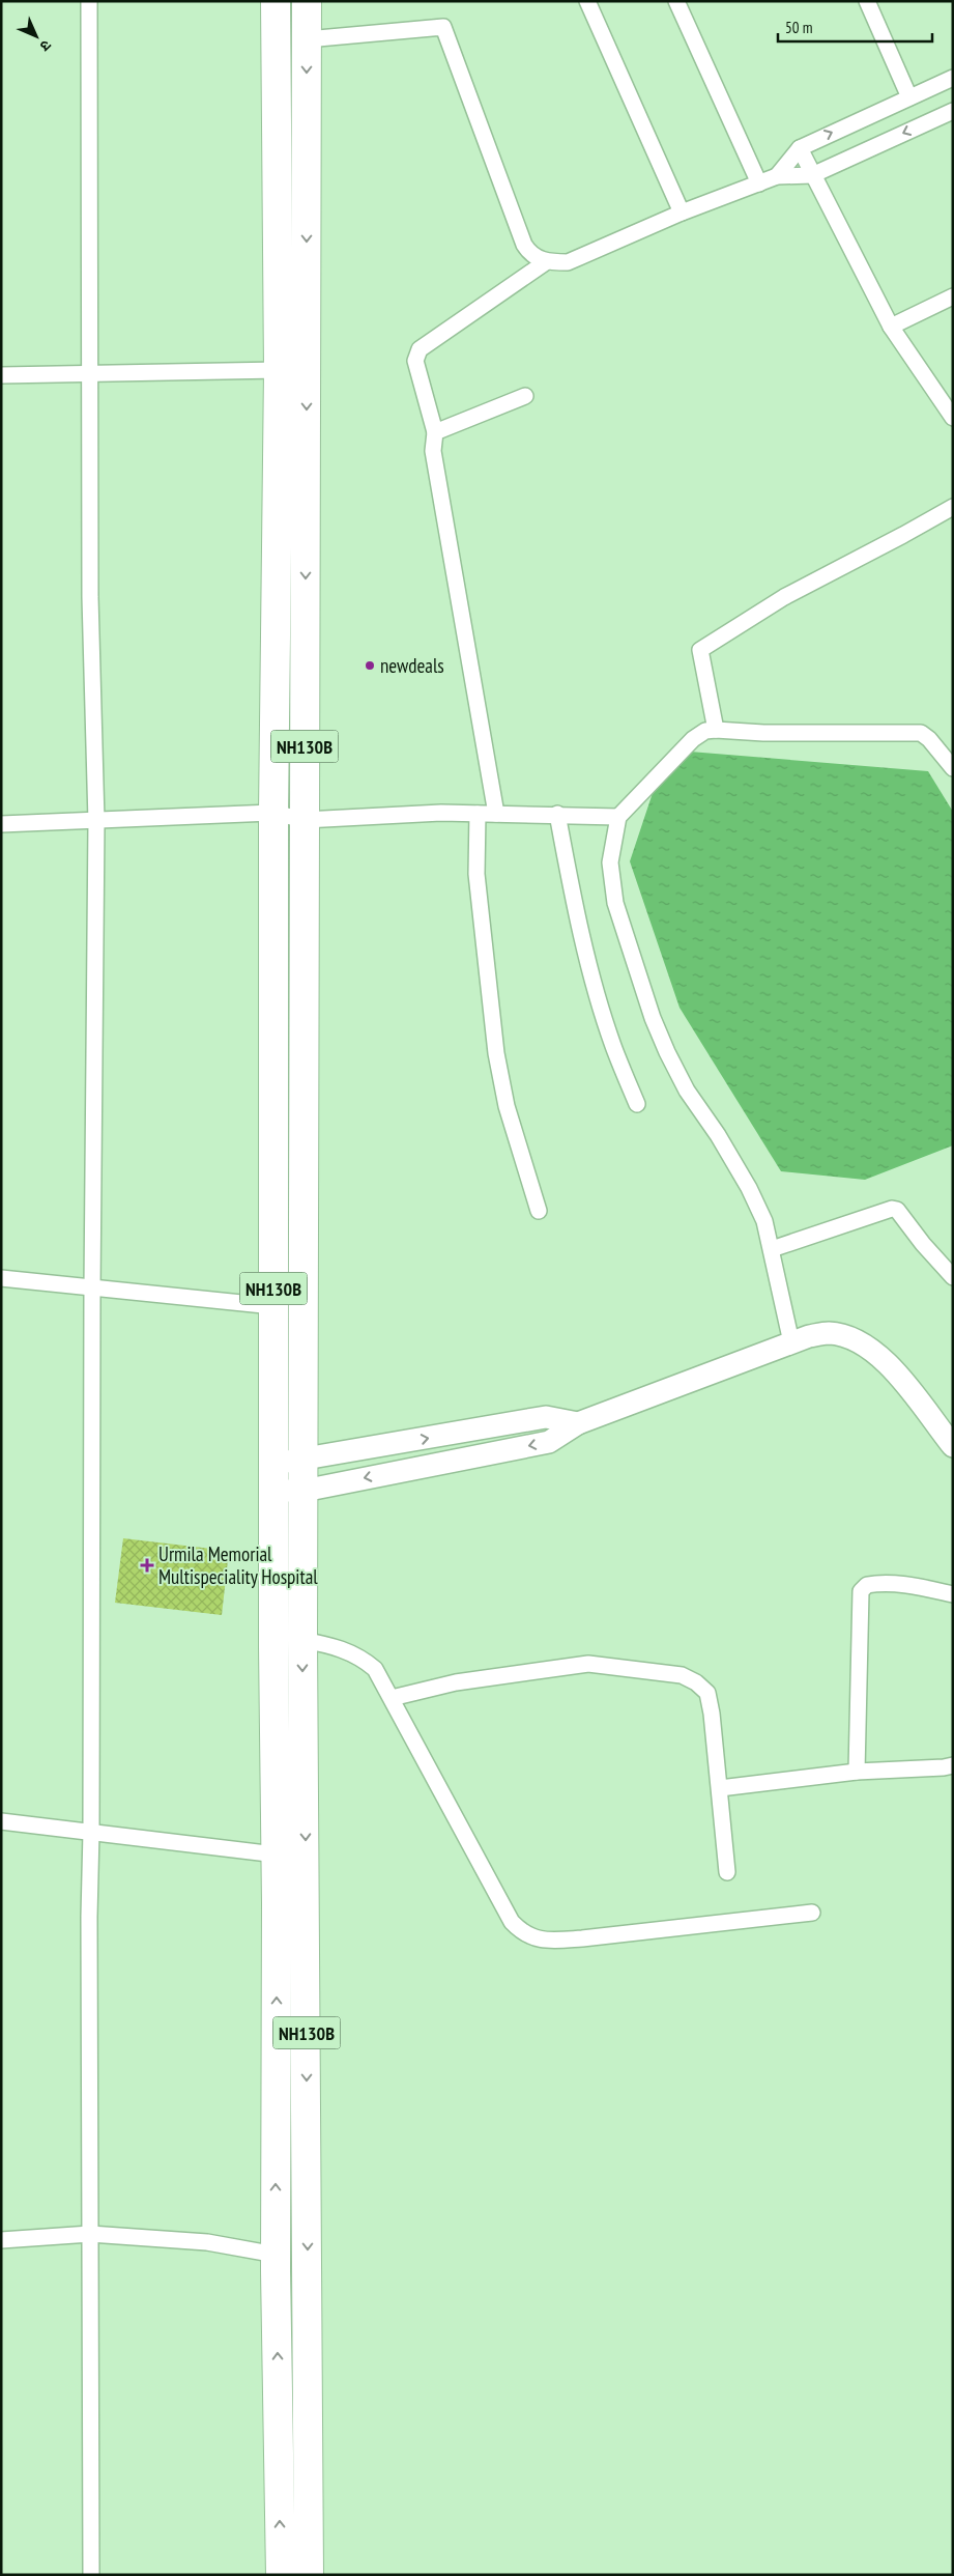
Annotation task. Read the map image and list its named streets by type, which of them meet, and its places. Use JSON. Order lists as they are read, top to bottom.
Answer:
{
  "streets": {
    "highway": ["NH130B"]
  },
  "places": {
    "other": ["newdeals"],
    "health": ["Urmila Memorial Multispeciality Hospital"]
  },
  "scale_bar": "50 m",
  "north": "bottom right"
}
